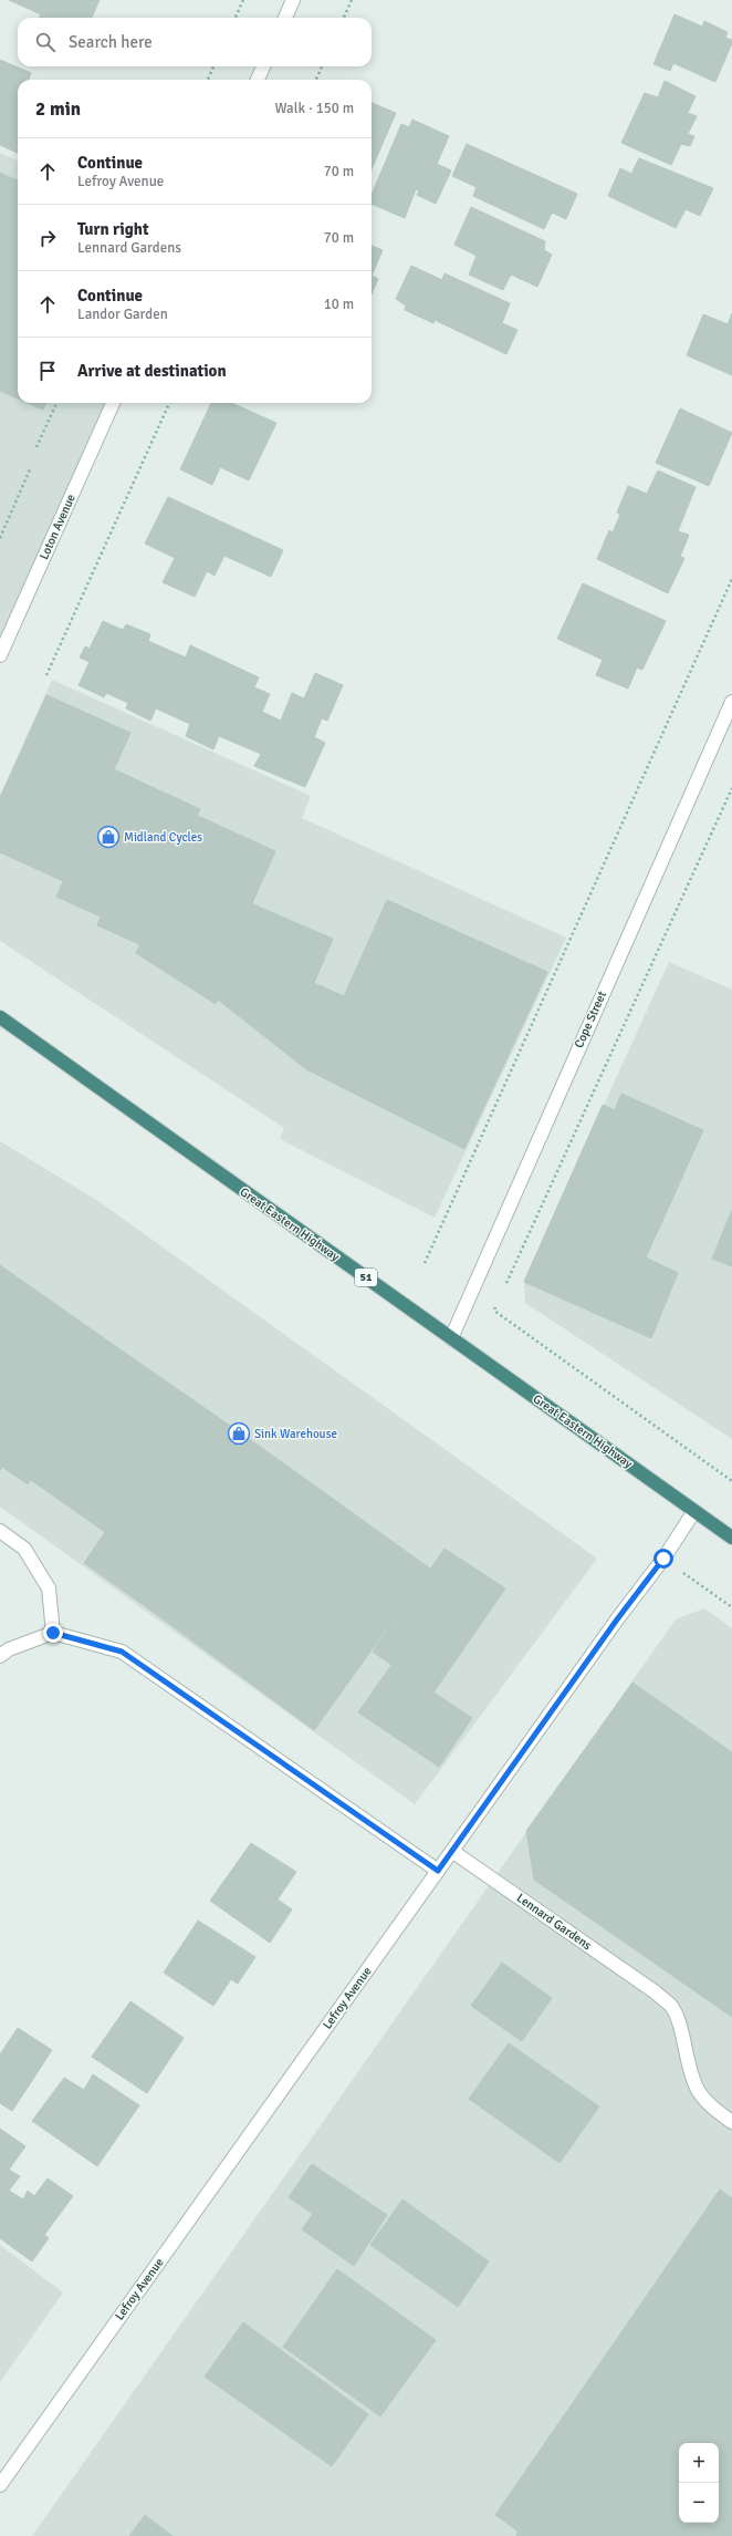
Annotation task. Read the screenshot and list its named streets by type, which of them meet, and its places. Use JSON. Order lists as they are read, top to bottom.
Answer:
{
  "streets": {
    "highway": ["Great Eastern Highway", "51"],
    "street": [
      "Loton Avenue",
      "Cope Street",
      "Lennard Gardens",
      "Lefroy Avenue"
    ]
  },
  "crossings": [
    ["Cope Street", "Great Eastern Highway"],
    ["Great Eastern Highway", "Lefroy Avenue"],
    ["Lennard Gardens", "Lefroy Avenue"]
  ],
  "places": {
    "shop": ["Midland Cycles", "Sink Warehouse"]
  },
  "page": {
    "search": "Search here",
    "heading": ["2 min", "Walk · 150 m"],
    "list": [
      ["Continue", "Lefroy Avenue", "70 m"],
      ["Turn right", "Lennard Gardens", "70 m"],
      ["Continue", "Landor Garden", "10 m"],
      "Arrive at destination"
    ],
    "map_buttons": ["+", "−"]
  }
}
